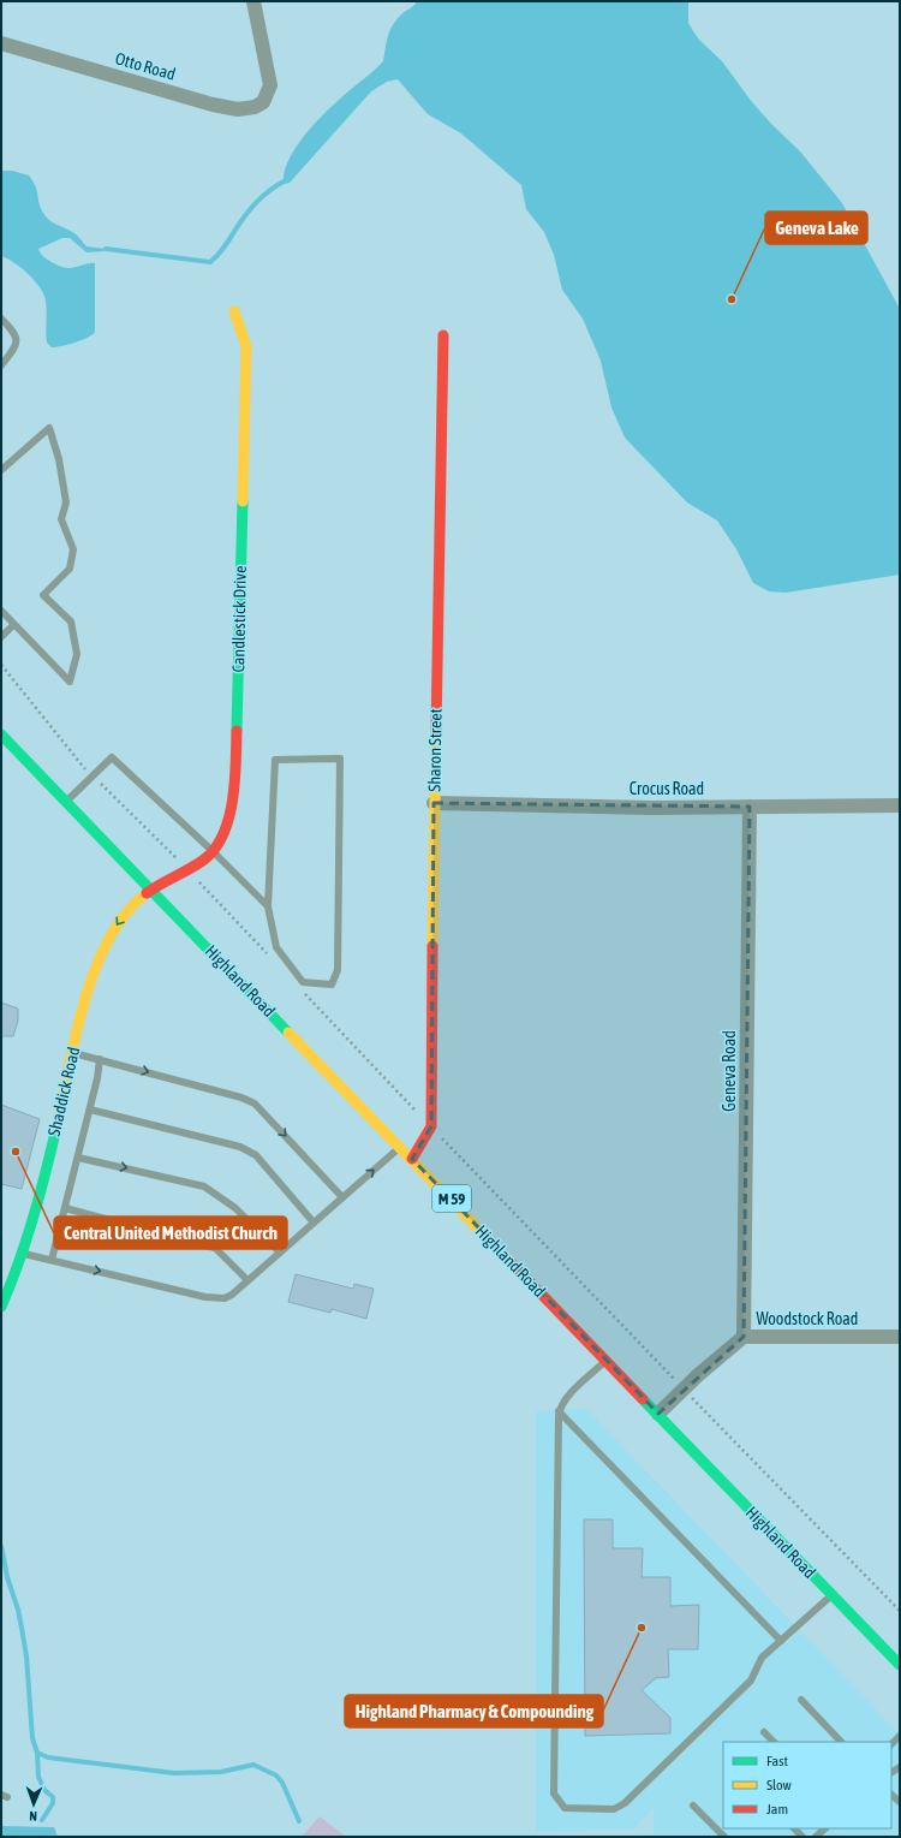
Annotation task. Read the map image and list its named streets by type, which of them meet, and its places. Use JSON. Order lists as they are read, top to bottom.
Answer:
{
  "streets": {
    "main road": [
      "Candlestick Drive",
      "Sharon Street",
      "Highland Road",
      "Shaddick Road",
      "M 59"
    ],
    "street": [
      "Otto Road",
      "Crocus Road",
      "Geneva Road",
      "Woodstock Road"
    ]
  },
  "crossings": [
    ["Candlestick Drive", "Highland Road"],
    ["Candlestick Drive", "Shaddick Road"],
    ["Sharon Street", "Crocus Road"],
    ["Crocus Road", "Geneva Road"],
    ["Highland Road", "Shaddick Road"],
    ["Highland Road", "Woodstock Road"],
    ["Geneva Road", "Woodstock Road"]
  ],
  "one_way": ["Shaddick Road"],
  "places": ["Geneva Lake", "Central United Methodist Church", "Highland Pharmacy & Compounding"],
  "legend": ["Fast", "Slow", "Jam"],
  "north": "bottom"
}
